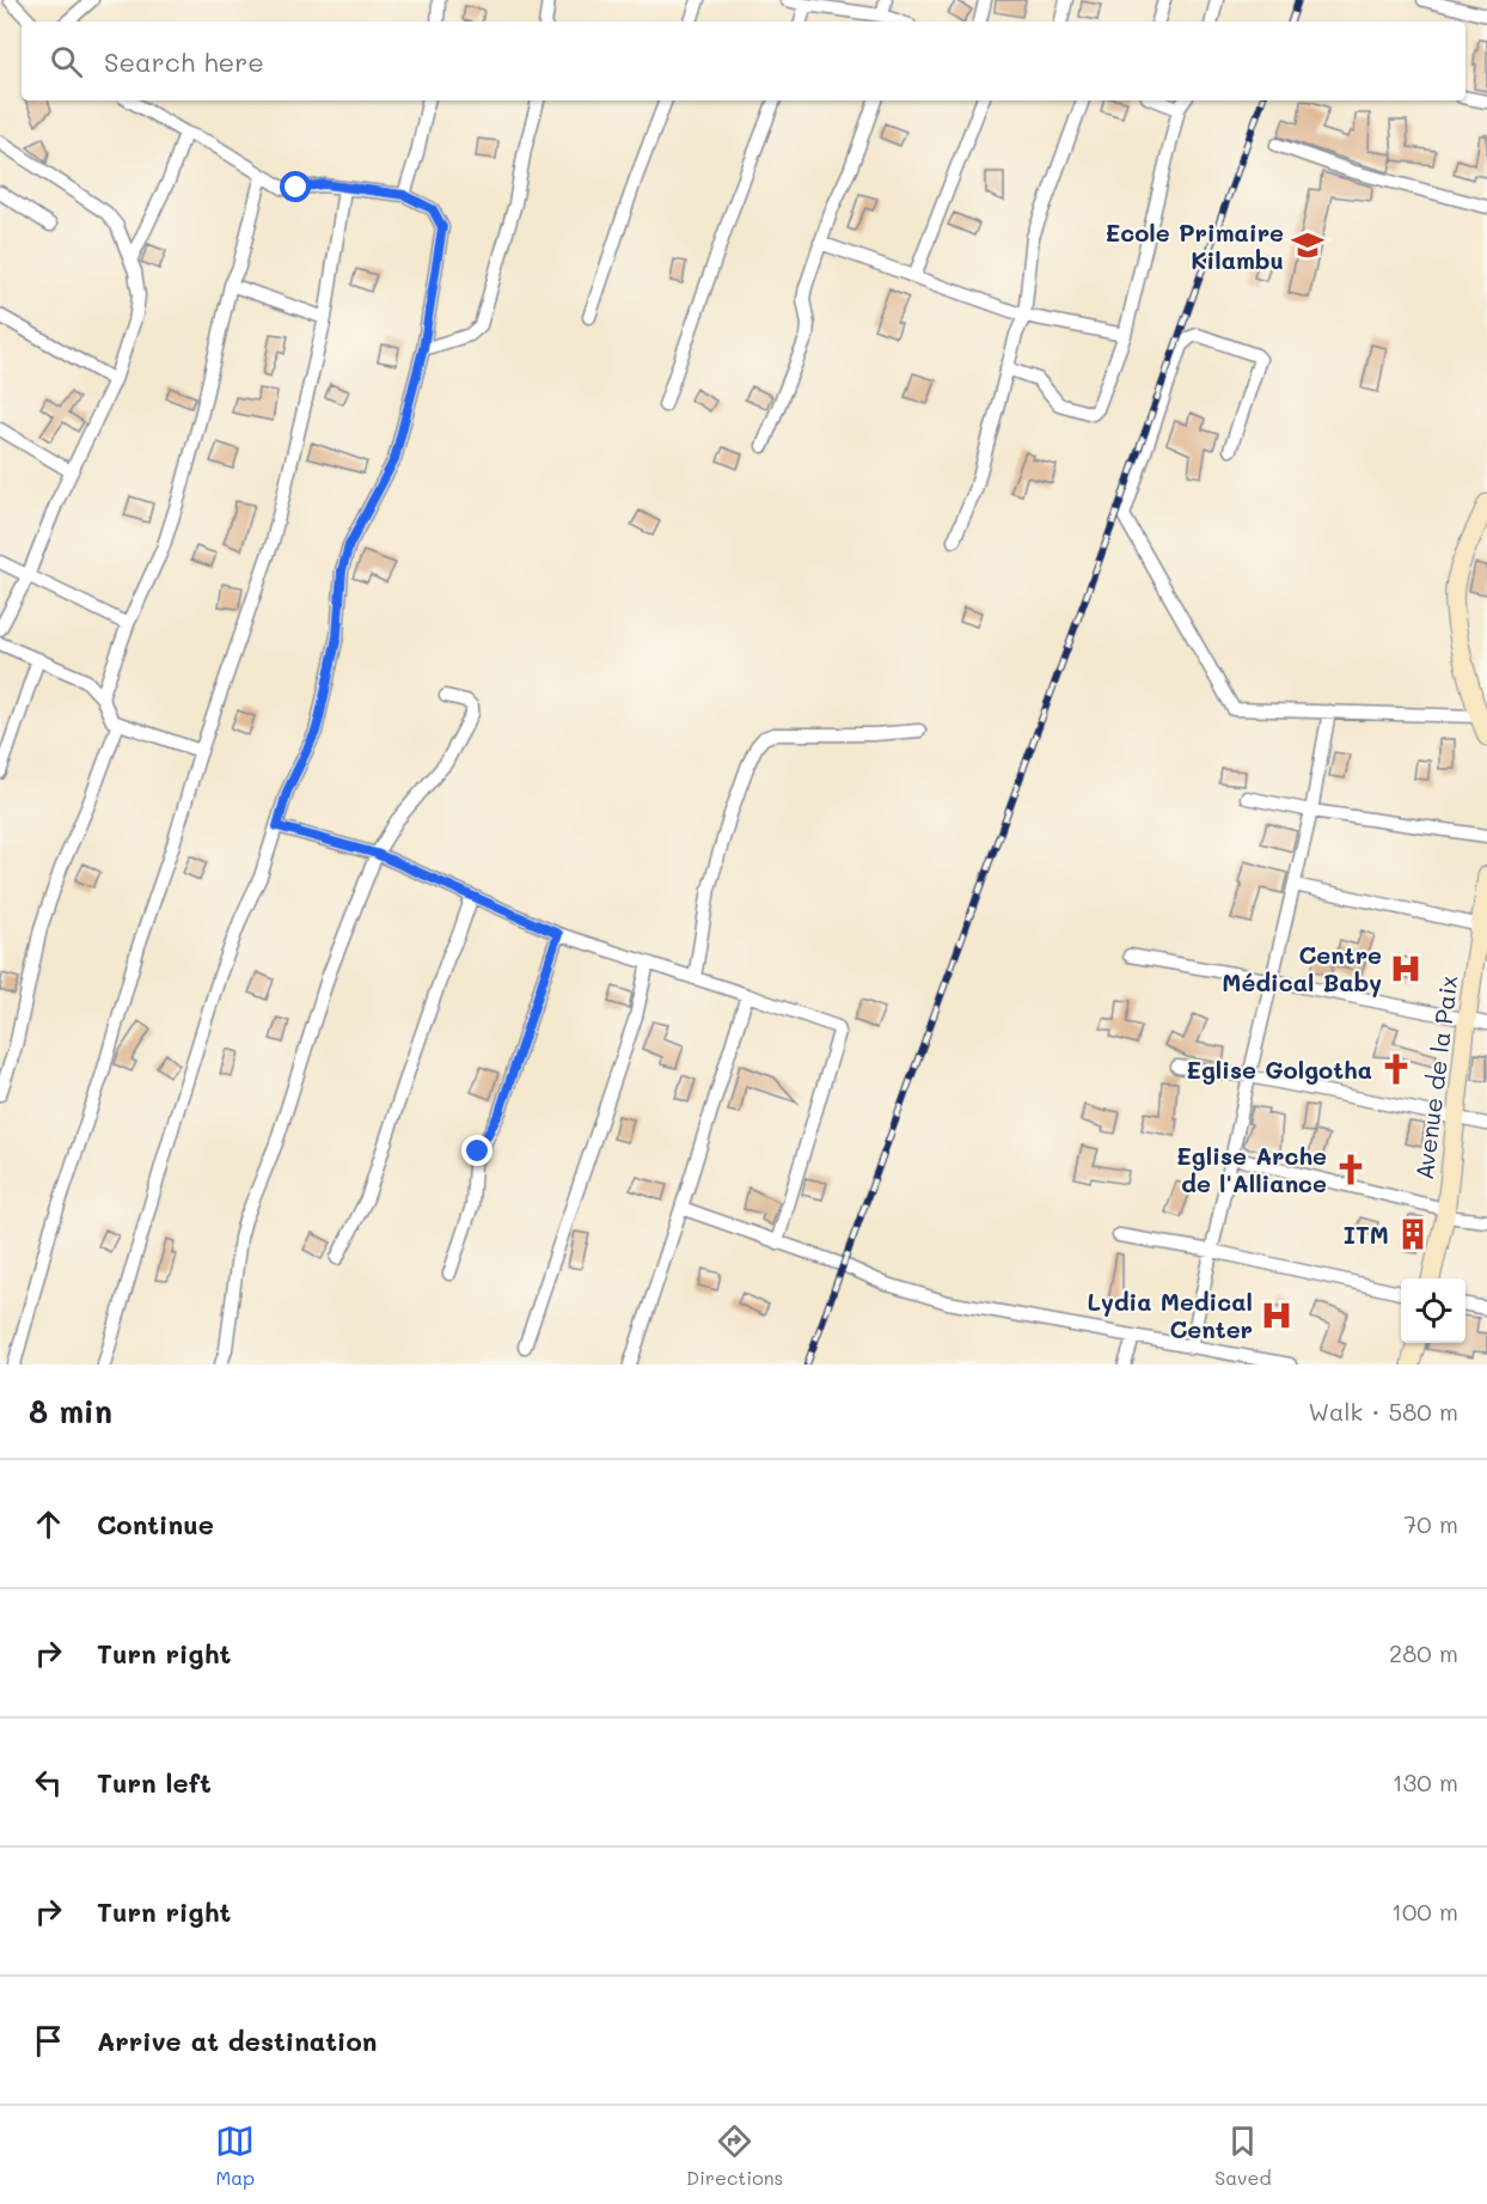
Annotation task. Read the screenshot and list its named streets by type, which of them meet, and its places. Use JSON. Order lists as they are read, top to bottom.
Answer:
{
  "streets": {
    "street": ["Avenue de la Paix"]
  },
  "places": {
    "school or university": ["Ecole Primaire Kilambu"],
    "hospital": ["Centre Médical Baby", "Lydia Medical Center"],
    "church": ["Eglise Golgotha", "Eglise Arche de l'Alliance"],
    "building": ["ITM"]
  },
  "page": {
    "search": "Search here",
    "heading": ["8 min", "Walk · 580 m"],
    "list": [
      ["Continue", "70 m"],
      ["Turn right", "280 m"],
      ["Turn left", "130 m"],
      ["Turn right", "100 m"],
      "Arrive at destination"
    ],
    "nav": ["Map", "Directions", "Saved"]
  }
}
